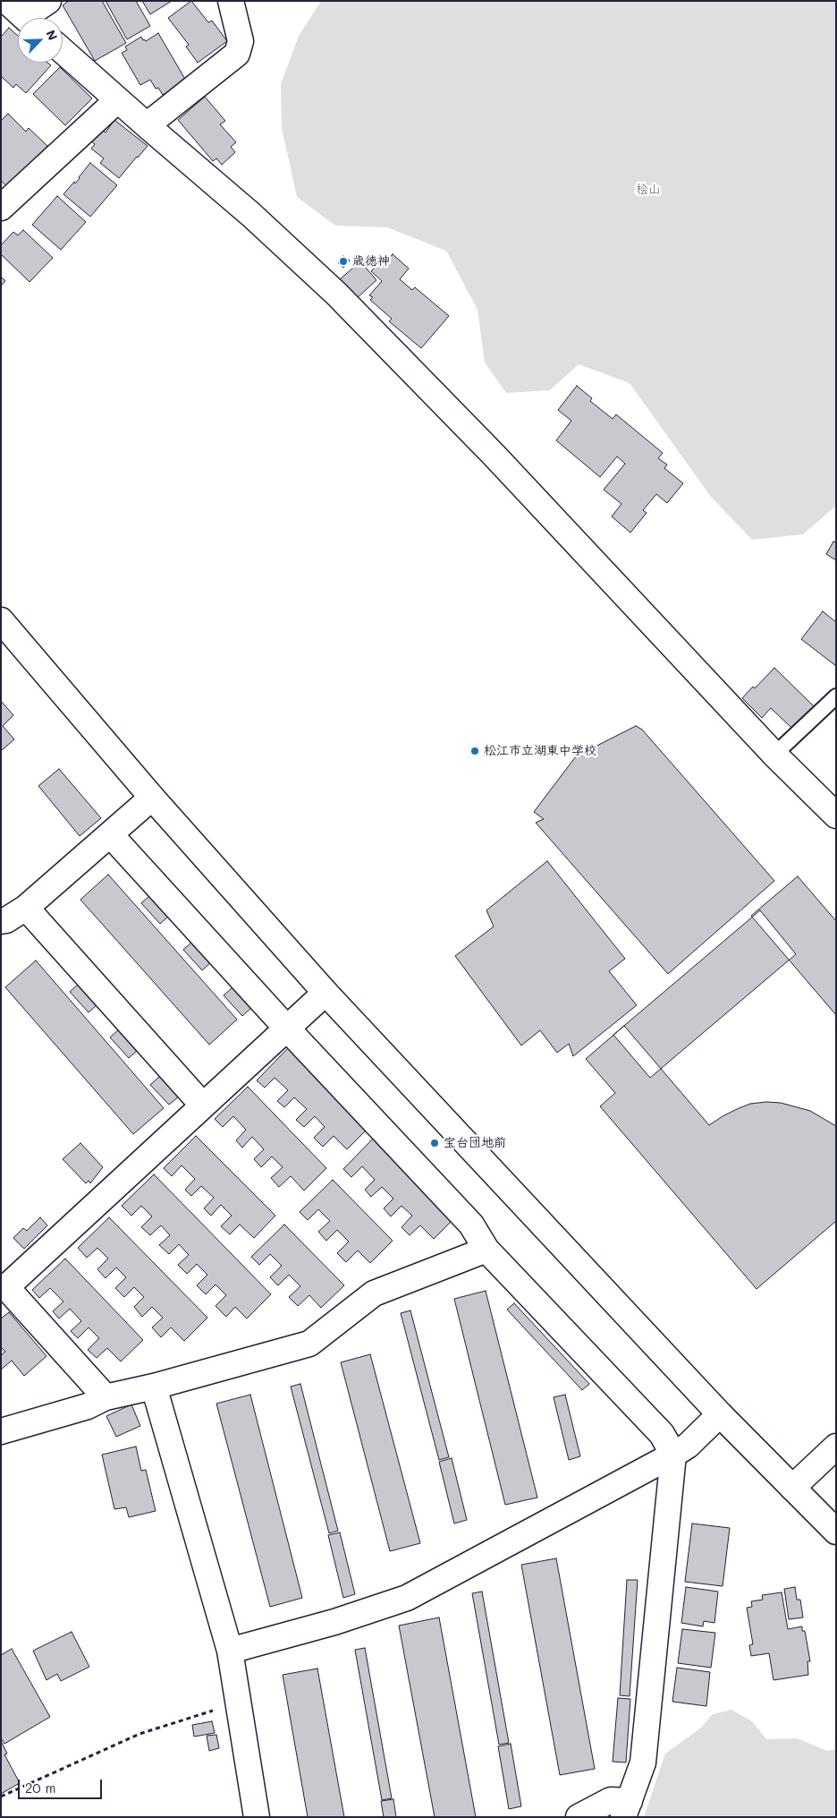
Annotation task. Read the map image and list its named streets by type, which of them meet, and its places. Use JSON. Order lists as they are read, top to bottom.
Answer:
{
  "parks": ["桧山"],
  "places": ["歳徳神", "松江市立湖東中学校", "宝台団地前"],
  "scale_bar": "20 m",
  "north": "top right"
}
